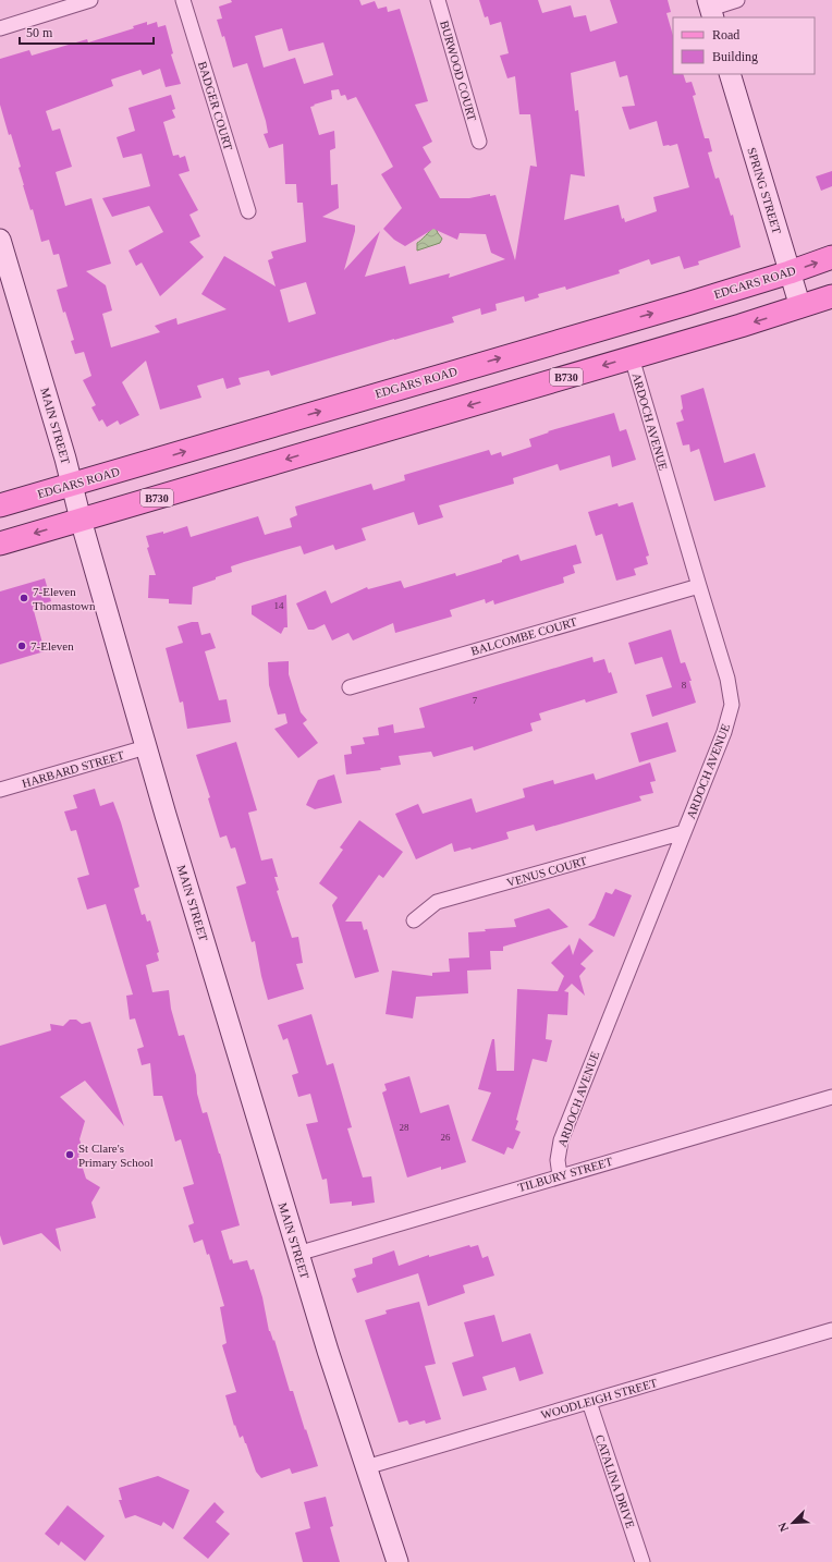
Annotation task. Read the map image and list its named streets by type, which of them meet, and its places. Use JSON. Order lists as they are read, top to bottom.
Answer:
{
  "streets": {
    "main road": ["EDGARS ROAD", "B730"],
    "street": [
      "BURWOOD COURT",
      "BADGER COURT",
      "SPRING STREET",
      "ARDOCH AVENUE",
      "MAIN STREET",
      "BALCOMBE COURT",
      "HARBARD STREET",
      "VENUS COURT",
      "TILBURY STREET",
      "WOODLEIGH STREET",
      "CATALINA DRIVE"
    ]
  },
  "crossings": [
    ["SPRING STREET", "EDGARS ROAD"],
    ["SPRING STREET", "B730"],
    ["EDGARS ROAD", "MAIN STREET"],
    ["B730", "ARDOCH AVENUE"],
    ["B730", "MAIN STREET"],
    ["ARDOCH AVENUE", "BALCOMBE COURT"],
    ["ARDOCH AVENUE", "VENUS COURT"],
    ["ARDOCH AVENUE", "TILBURY STREET"],
    ["MAIN STREET", "HARBARD STREET"],
    ["MAIN STREET", "TILBURY STREET"],
    ["MAIN STREET", "WOODLEIGH STREET"],
    ["WOODLEIGH STREET", "CATALINA DRIVE"]
  ],
  "places": ["7-Eleven Thomastown", "7-Eleven", "St Clare's Primary School"],
  "house_numbers": [
    "14",
    "8",
    "7",
    "28",
    "26"
  ],
  "legend": ["Road", "Building"],
  "scale_bar": "50 m",
  "north": "bottom left"
}
